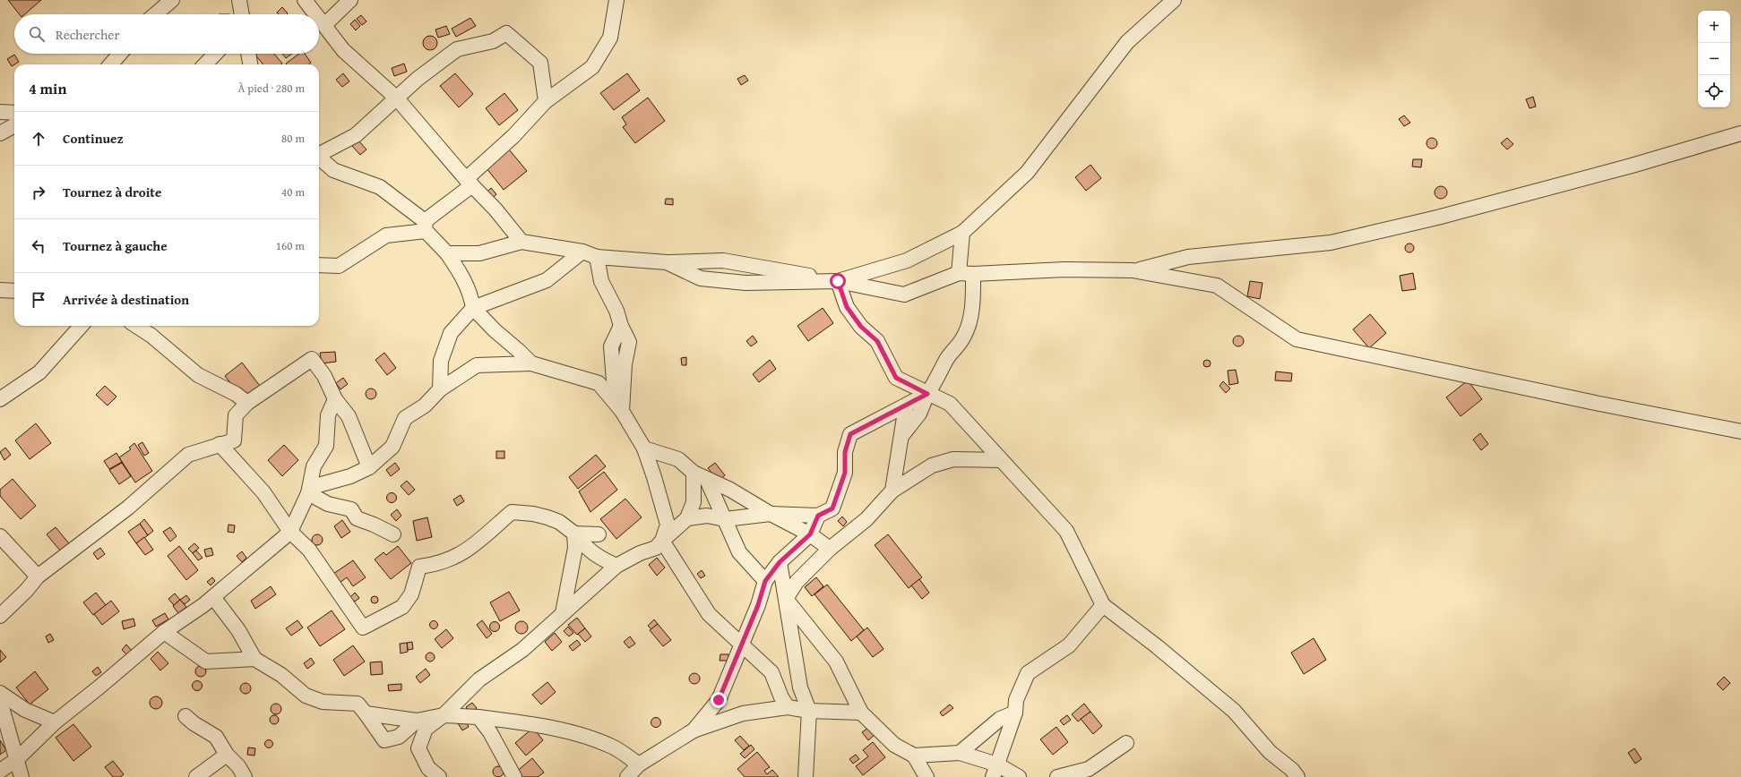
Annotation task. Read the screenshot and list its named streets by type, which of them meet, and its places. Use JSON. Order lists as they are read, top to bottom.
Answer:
{
  "page": {
    "map_buttons": ["+", "−"],
    "search": "Rechercher",
    "heading": ["4 min", "À pied · 280 m"],
    "list": [
      ["Continuez", "80 m"],
      ["Tournez à droite", "40 m"],
      ["Tournez à gauche", "160 m"],
      "Arrivée à destination"
    ]
  }
}
